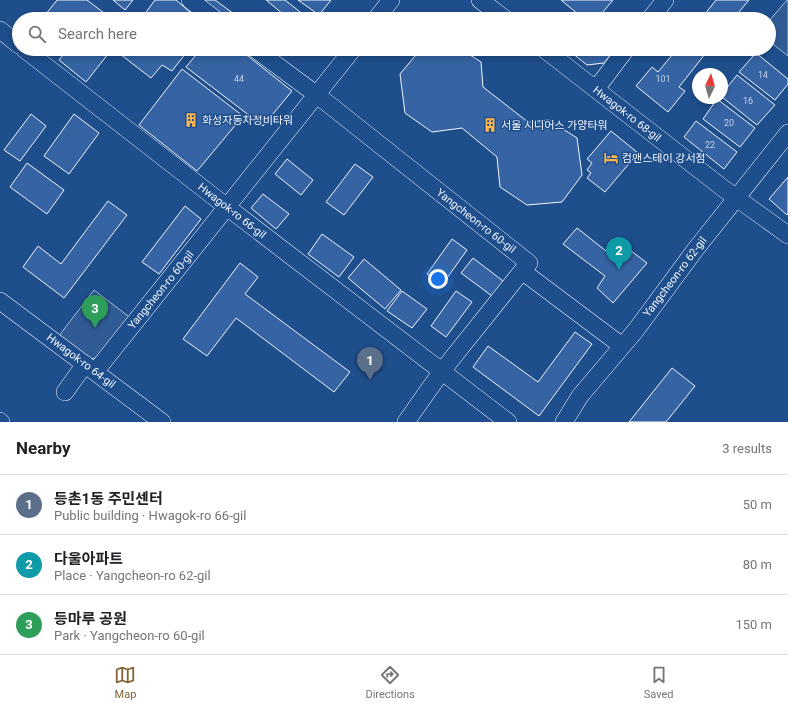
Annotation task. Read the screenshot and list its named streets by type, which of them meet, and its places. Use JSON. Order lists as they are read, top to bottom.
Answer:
{
  "streets": {
    "street": [
      "Hwagok-ro 68-gil",
      "Hwagok-ro 66-gil",
      "Yangcheon-ro 60-gil",
      "Yangcheon-ro 62-gil",
      "Hwagok-ro 64-gil"
    ]
  },
  "crossings": [
    ["Hwagok-ro 68-gil", "Yangcheon-ro 62-gil"],
    ["Hwagok-ro 66-gil", "Yangcheon-ro 60-gil"],
    ["Yangcheon-ro 60-gil", "Hwagok-ro 64-gil"]
  ],
  "places": {
    "building": ["화성자동차정비타워", "서울 시니어스 가양타워"],
    "hotel": ["컴앤스테이 강서점"]
  },
  "house_numbers": [
    "14",
    "44",
    "101",
    "16",
    "20",
    "22"
  ],
  "north": "top",
  "page": {
    "search": "Search here",
    "pins": ["2", "3", "1"],
    "heading": ["Nearby", "3 results"],
    "list": [
      {
        "mark": "1",
        "name": "등촌1동 주민센터",
        "note": "Public building · Hwagok-ro 66-gil",
        "value": "50 m"
      },
      {
        "mark": "2",
        "name": "다울아파트",
        "note": "Place · Yangcheon-ro 62-gil",
        "value": "80 m"
      },
      {
        "mark": "3",
        "name": "등마루 공원",
        "note": "Park · Yangcheon-ro 60-gil",
        "value": "150 m"
      }
    ],
    "nav": ["Map", "Directions", "Saved"]
  }
}
